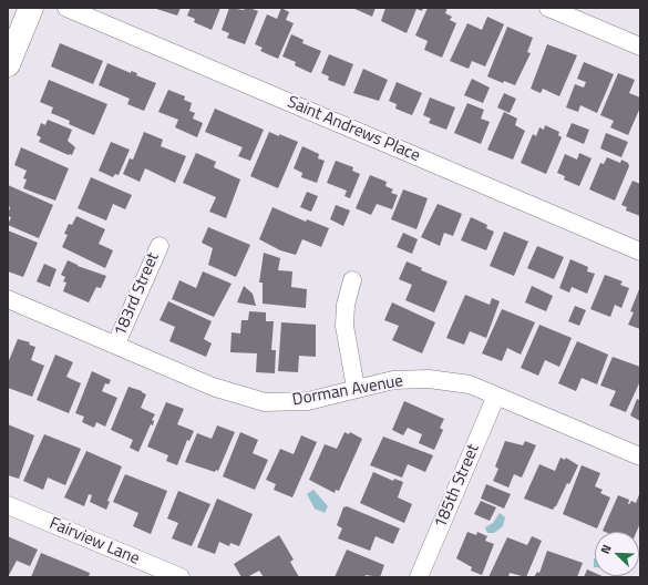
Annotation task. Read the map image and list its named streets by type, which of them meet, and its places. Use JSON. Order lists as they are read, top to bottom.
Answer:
{
  "streets": {
    "street": [
      "Saint Andrews Place",
      "183rd Street",
      "Dorman Avenue",
      "185th Street",
      "Fairview Lane"
    ]
  },
  "crossings": [
    ["183rd Street", "Dorman Avenue"],
    ["Dorman Avenue", "185th Street"]
  ],
  "north": "top left"
}
